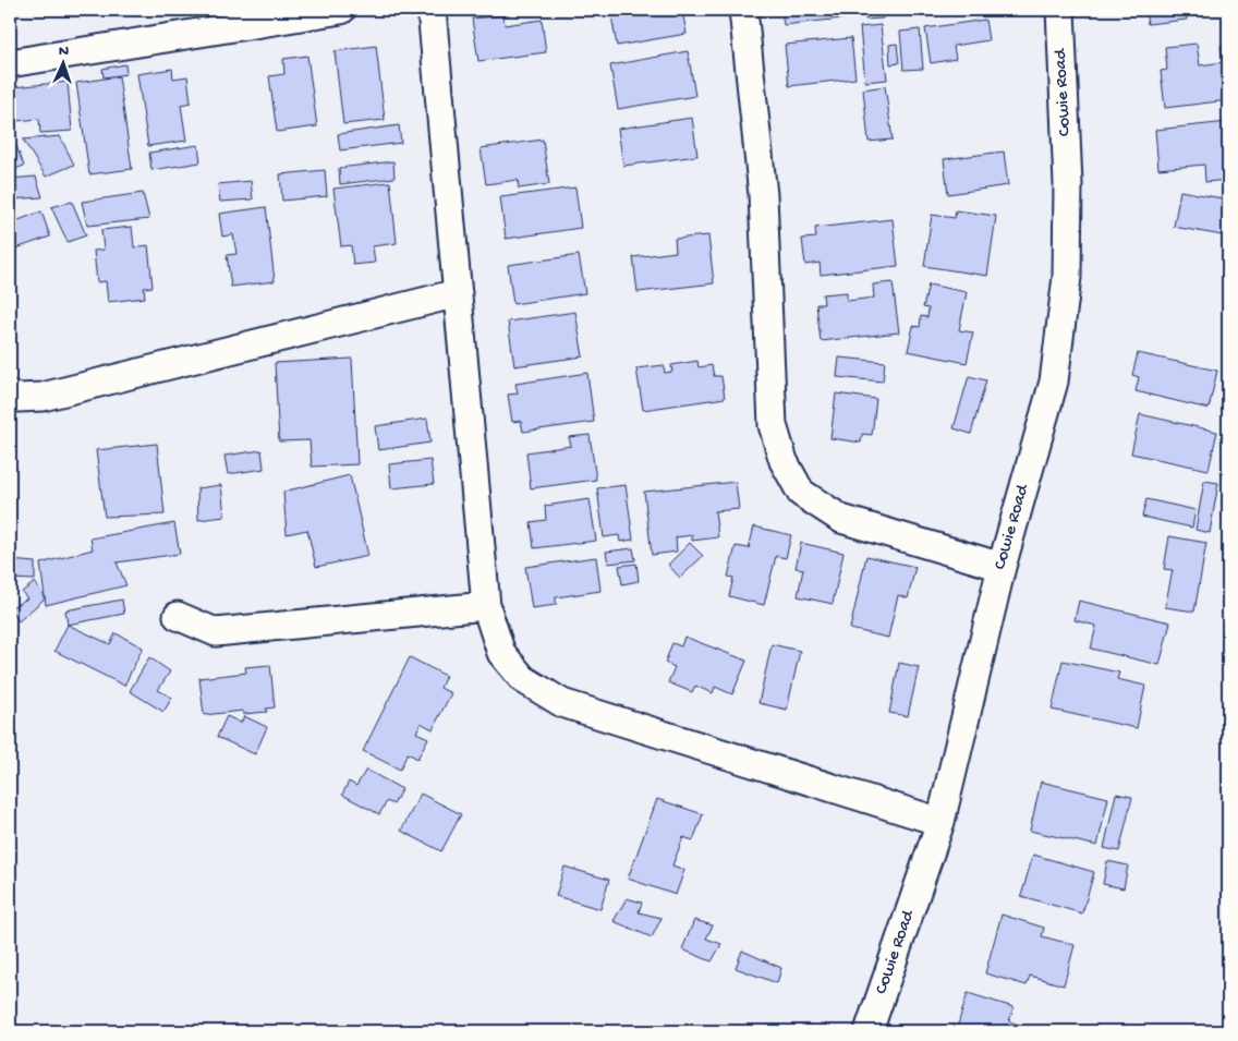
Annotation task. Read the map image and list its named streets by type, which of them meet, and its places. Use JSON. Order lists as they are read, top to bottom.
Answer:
{
  "streets": {
    "street": ["Cowie Road"]
  },
  "north": "top"
}
